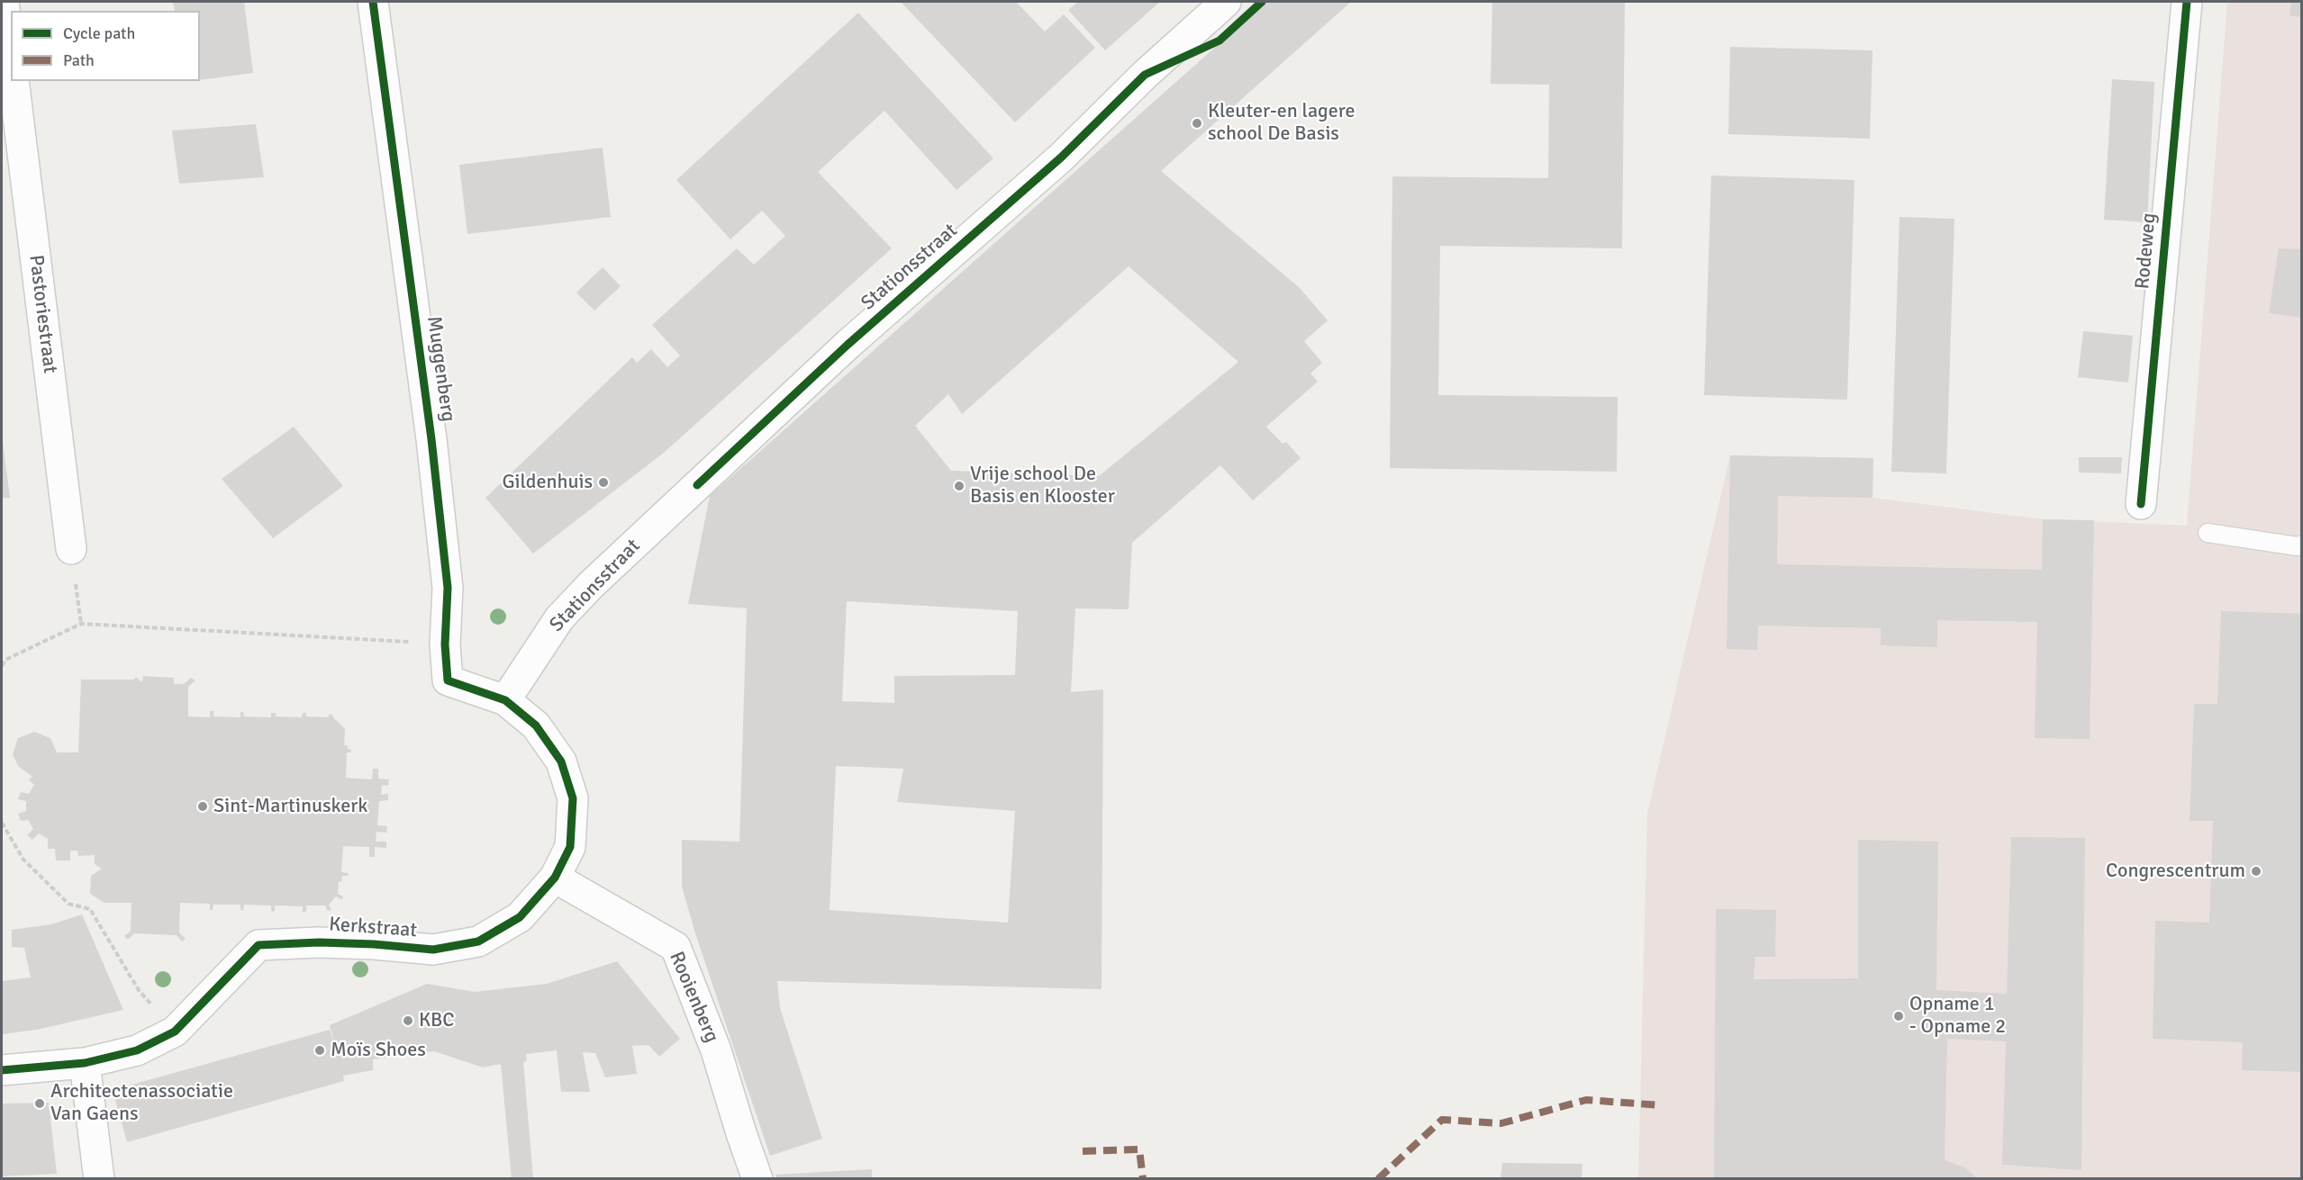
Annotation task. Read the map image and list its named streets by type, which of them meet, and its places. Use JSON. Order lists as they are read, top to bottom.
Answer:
{
  "streets": {
    "street": [
      "Rodeweg",
      "Stationsstraat",
      "Pastoriestraat",
      "Muggenberg",
      "Kerkstraat",
      "Rooienberg"
    ]
  },
  "crossings": [
    ["Stationsstraat", "Muggenberg"],
    ["Stationsstraat", "Kerkstraat"],
    ["Muggenberg", "Kerkstraat"],
    ["Kerkstraat", "Rooienberg"]
  ],
  "places": [
    "Kleuter-en lagere school De Basis",
    "Gildenhuis",
    "Vrije school De Basis en Klooster",
    "Sint-Martinuskerk",
    "Congrescentrum",
    "Opname 1 - Opname 2",
    "KBC",
    "Moïs Shoes",
    "Architectenassociatie Van Gaens"
  ],
  "legend": ["Cycle path", "Path"]
}
